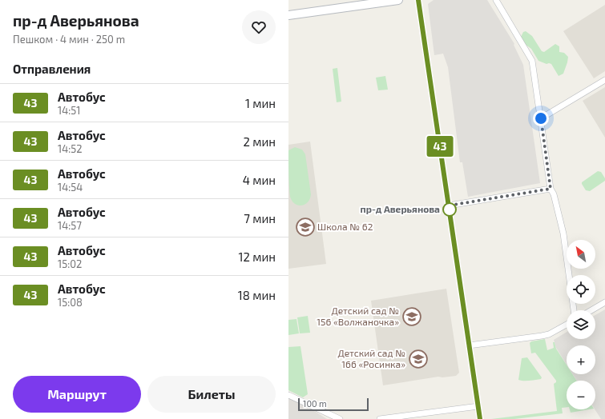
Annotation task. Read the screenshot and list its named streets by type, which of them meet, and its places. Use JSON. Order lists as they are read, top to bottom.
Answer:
{
  "places": {
    "other": ["пр-д Аверьянова"],
    "school or university": ["Школа № 62", "Детский сад № 156 «Волжаночка»", "Детский сад № 166 «Росинка»"]
  },
  "lines": ["bus line 43"],
  "scale_bar": "100 m",
  "north": "top left",
  "page": {
    "heading": [
      ["пр-д Аверьянова", "Пешком · 4 мин · 250 m"],
      "Отправления"
    ],
    "on_map": "43",
    "list": [
      {
        "mark": "43",
        "name": "Автобус",
        "note": "14:51",
        "value": "1 мин"
      },
      {
        "mark": "43",
        "name": "Автобус",
        "note": "14:52",
        "value": "2 мин"
      },
      {
        "mark": "43",
        "name": "Автобус",
        "note": "14:54",
        "value": "4 мин"
      },
      {
        "mark": "43",
        "name": "Автобус",
        "note": "14:57",
        "value": "7 мин"
      },
      {
        "mark": "43",
        "name": "Автобус",
        "note": "15:02",
        "value": "12 мин"
      },
      {
        "mark": "43",
        "name": "Автобус",
        "note": "15:08",
        "value": "18 мин"
      }
    ],
    "map_buttons": ["+", "−"],
    "buttons": ["Маршрут", "Билеты"],
    "scale": "100 m"
  }
}
